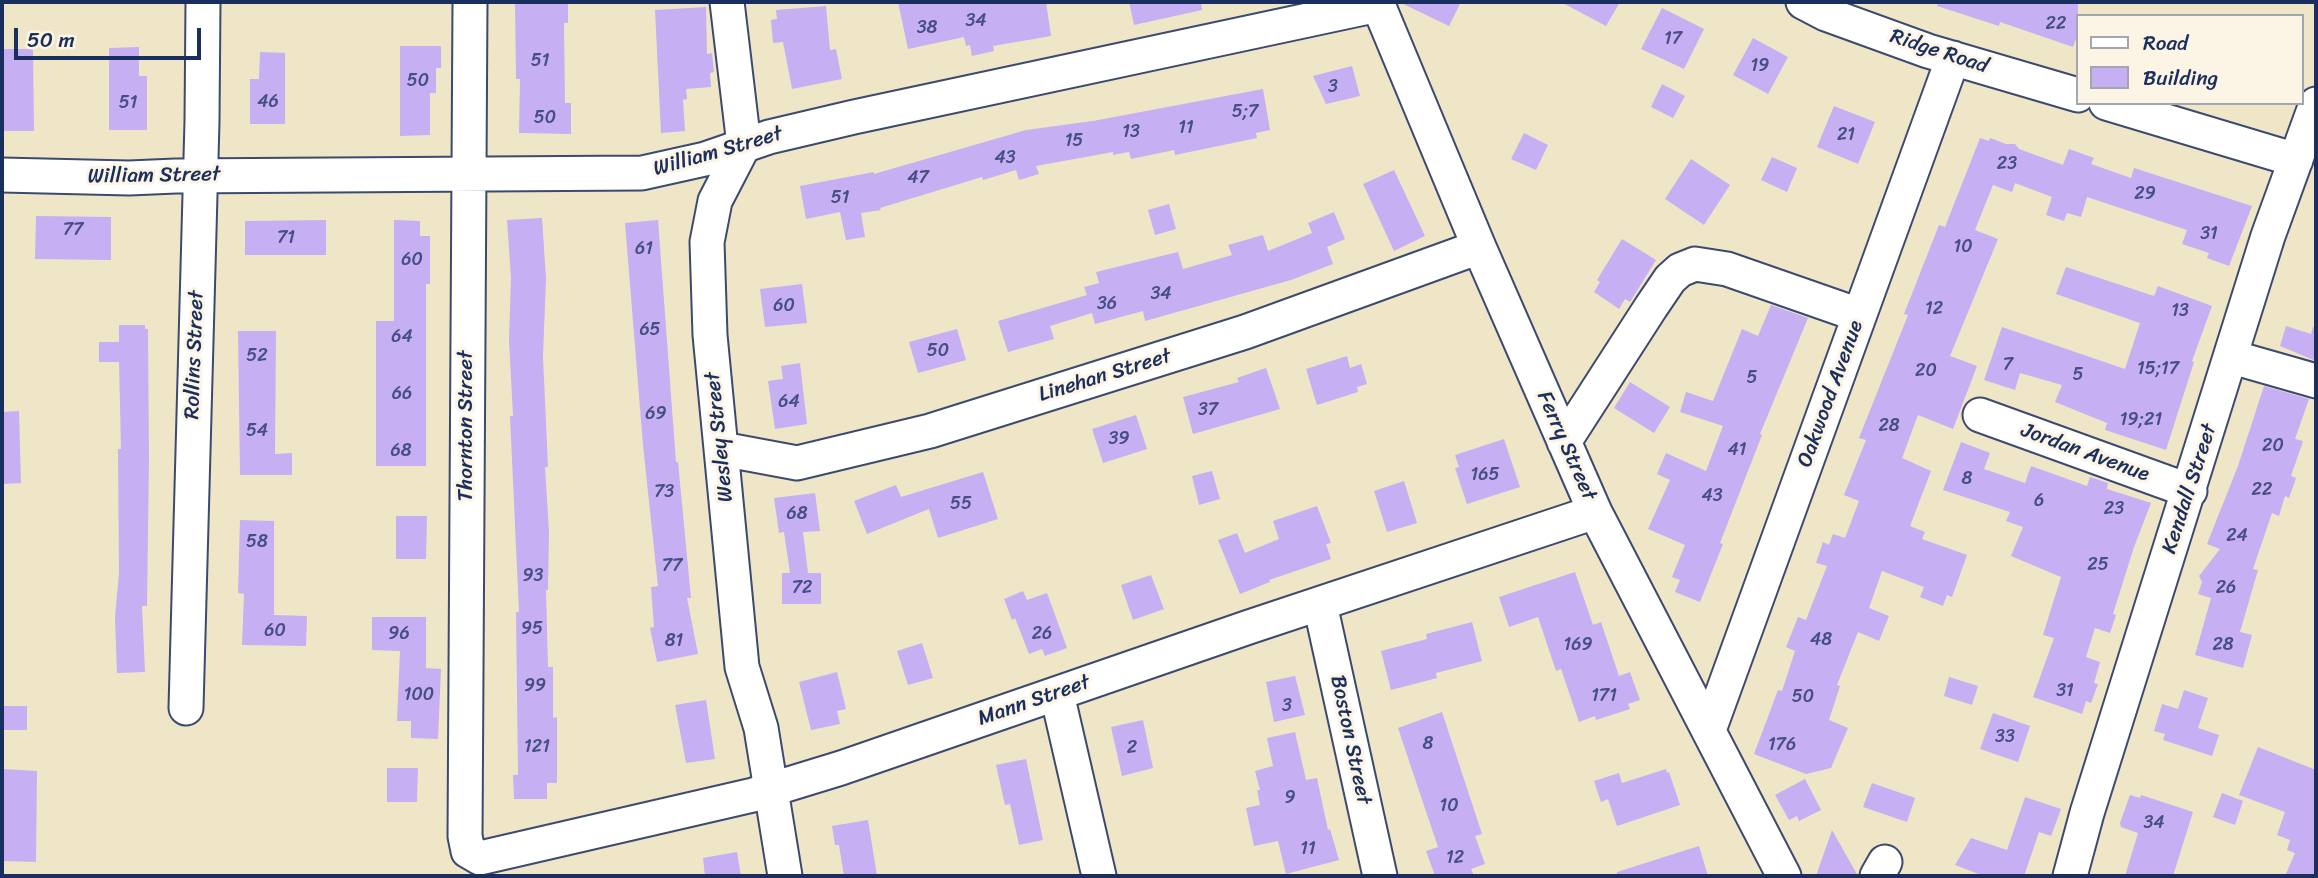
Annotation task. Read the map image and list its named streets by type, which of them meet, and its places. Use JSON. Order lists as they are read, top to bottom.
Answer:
{
  "streets": {
    "street": [
      "Ridge Road",
      "William Street",
      "Rollins Street",
      "Linehan Street",
      "Oakwood Avenue",
      "Thornton Street",
      "Wesley Street",
      "Ferry Street",
      "Jordan Avenue",
      "Kendall Street",
      "Mann Street",
      "Boston Street"
    ]
  },
  "crossings": [
    ["Ridge Road", "Oakwood Avenue"],
    ["William Street", "Rollins Street"],
    ["William Street", "Thornton Street"],
    ["William Street", "Wesley Street"],
    ["William Street", "Ferry Street"],
    ["Linehan Street", "Wesley Street"],
    ["Linehan Street", "Ferry Street"],
    ["Oakwood Avenue", "Ferry Street"],
    ["Thornton Street", "Mann Street"],
    ["Wesley Street", "Mann Street"],
    ["Ferry Street", "Mann Street"],
    ["Jordan Avenue", "Kendall Street"],
    ["Mann Street", "Boston Street"]
  ],
  "house_numbers": [
    "34",
    "22",
    "38",
    "17",
    "51",
    "19",
    "50",
    "3",
    "46",
    "51",
    "5;7",
    "50",
    "11",
    "13",
    "21",
    "15",
    "43",
    "23",
    "47",
    "29",
    "51",
    "77",
    "31",
    "71",
    "10",
    "61",
    "60",
    "34",
    "36",
    "60",
    "12",
    "13",
    "65",
    "64",
    "50",
    "52",
    "7",
    "15;17",
    "20",
    "5",
    "5",
    "66",
    "64",
    "37",
    "69",
    "19;21",
    "28",
    "54",
    "39",
    "20",
    "41",
    "68",
    "165",
    "8",
    "22",
    "73",
    "43",
    "6",
    "55",
    "23",
    "68",
    "24",
    "58",
    "25",
    "77",
    "93",
    "72",
    "26",
    "95",
    "60",
    "96",
    "26",
    "48",
    "81",
    "169",
    "28",
    "99",
    "31",
    "100",
    "171",
    "50",
    "3",
    "33",
    "8",
    "176",
    "121",
    "2",
    "9",
    "10",
    "34",
    "11",
    "12"
  ],
  "legend": ["Road", "Building"],
  "scale_bar": "50 m"
}
